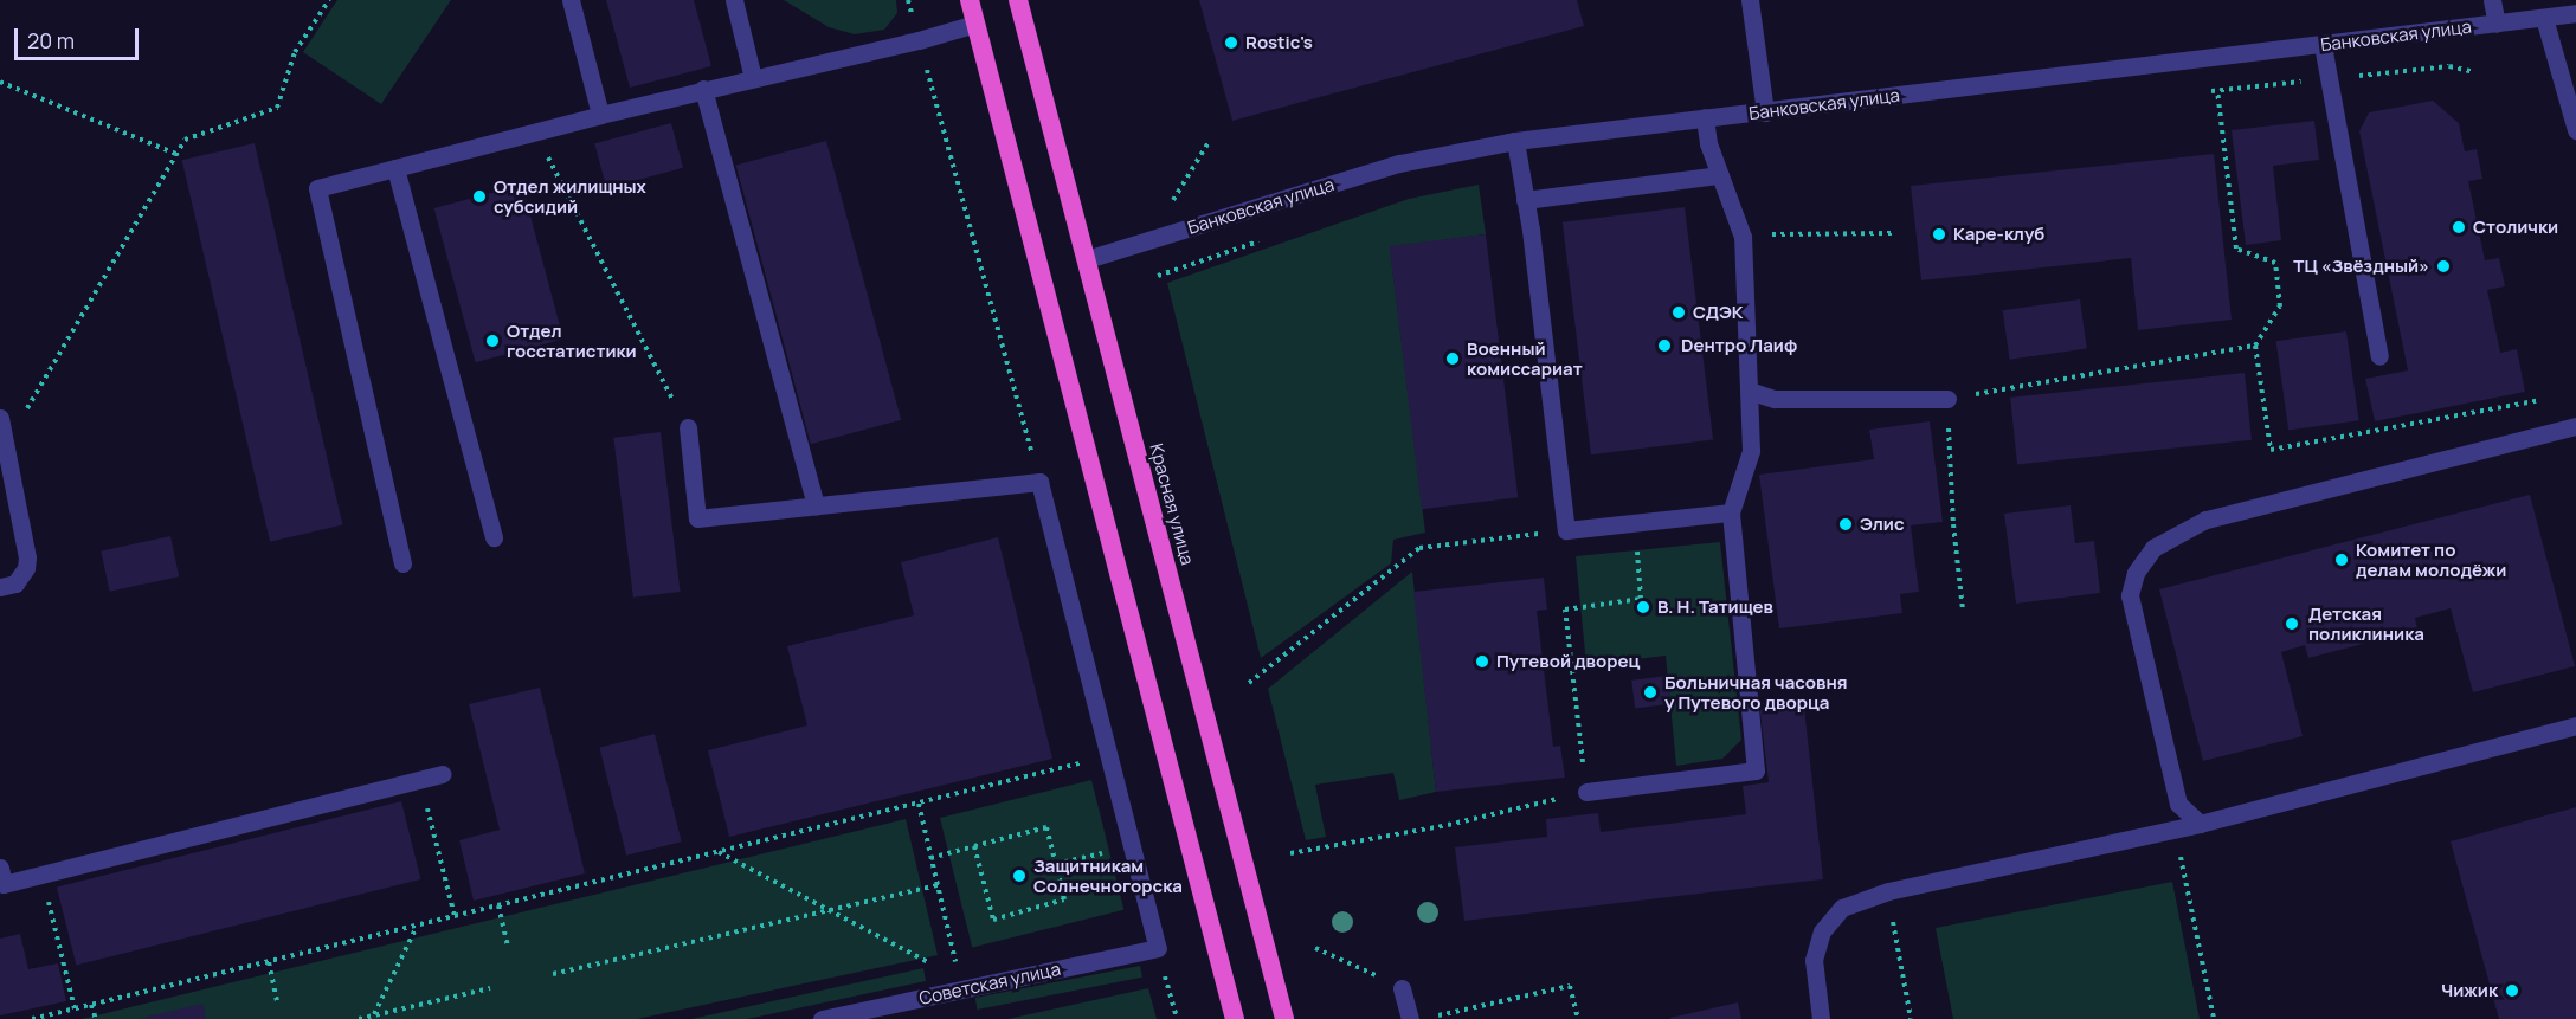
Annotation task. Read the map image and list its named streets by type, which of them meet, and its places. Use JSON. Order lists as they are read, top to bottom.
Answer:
{
  "streets": {
    "highway": ["Красная улица"],
    "street": ["Банковская улица", "Советская улица"]
  },
  "crossings": [
    ["Банковская улица", "Красная улица"]
  ],
  "places": [
    "Rostic's",
    "Отдел жилищных субсидий",
    "Столички",
    "Каре-клуб",
    "ТЦ «Звёздный»",
    "СДЭК",
    "Отдел госстатистики",
    "Dентро Лаиф",
    "Военный комиссариат",
    "Элис",
    "Комитет по делам молодёжи",
    "В. Н. Татищев",
    "Детская поликлиника",
    "Путевой дворец",
    "Больничная часовня у Путевого дворца",
    "Защитникам Солнечногорска",
    "Чижик"
  ],
  "scale_bar": "20 m"
}
